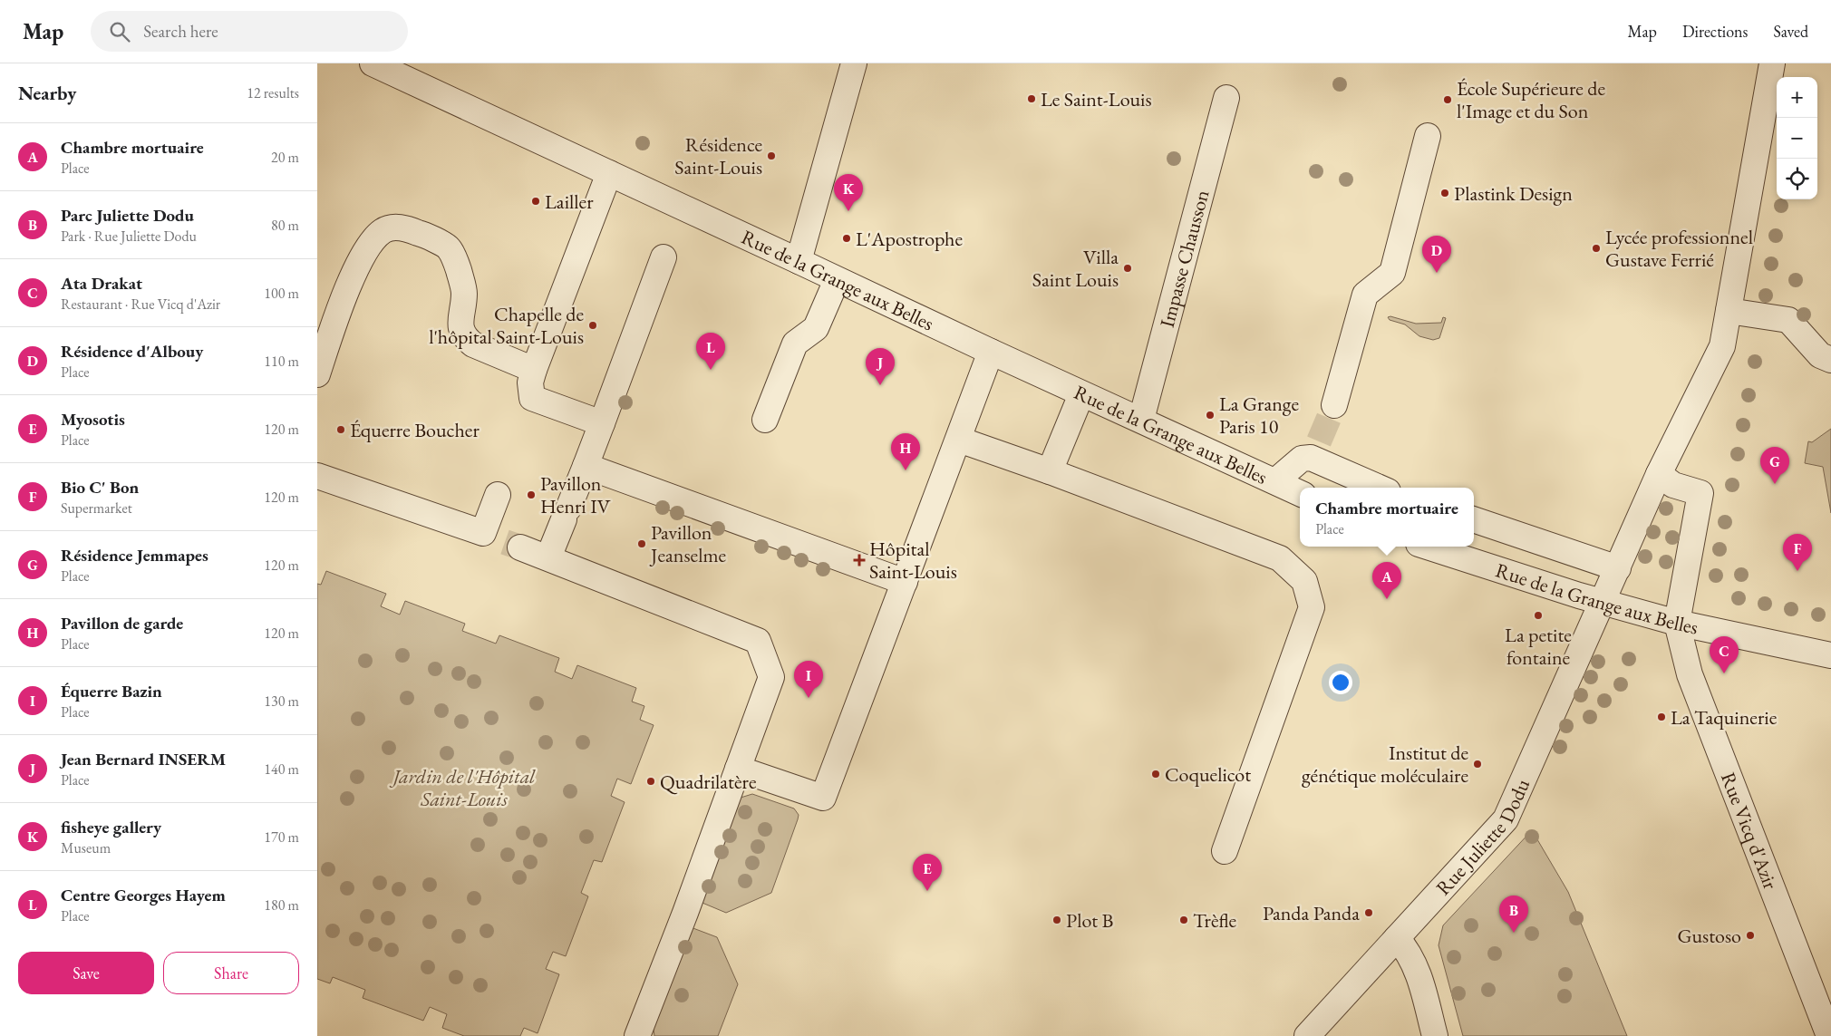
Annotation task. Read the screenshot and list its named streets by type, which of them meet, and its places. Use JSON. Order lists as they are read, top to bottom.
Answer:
{
  "streets": {
    "street": [
      "Impasse Chausson",
      "Rue de la Grange aux Belles",
      "Rue Vicq d'Azir",
      "Rue Juliette Dodu"
    ]
  },
  "crossings": [
    ["Impasse Chausson", "Rue de la Grange aux Belles"],
    ["Rue de la Grange aux Belles", "Rue Vicq d'Azir"],
    ["Rue de la Grange aux Belles", "Rue Juliette Dodu"]
  ],
  "parks": ["Jardin de l'Hôpital Saint-Louis"],
  "places": {
    "other": [
      "Le Saint-Louis",
      "École Supérieure de l'Image et du Son",
      "Résidence Saint-Louis",
      "Plastink Design",
      "Lailler",
      "L'Apostrophe",
      "Lycée professionnel Gustave Ferrié",
      "Villa Saint Louis",
      "Chapelle de l'hôpital Saint-Louis",
      "La Grange Paris 10",
      "Équerre Boucher",
      "Pavillon Henri IV",
      "Pavillon Jeanselme",
      "La petite fontaine",
      "La Taquinerie",
      "Institut de génétique moléculaire",
      "Coquelicot",
      "Quadrilatère",
      "Panda Panda",
      "Plot B",
      "Trèfle",
      "Gustoso"
    ],
    "health": ["Hôpital Saint-Louis"]
  },
  "page": {
    "header": "Map",
    "search": "Search here",
    "nav": ["Map", "Directions", "Saved"],
    "heading": ["Nearby", "12 results"],
    "map_buttons": ["+", "−"],
    "list": [
      {
        "mark": "A",
        "name": "Chambre mortuaire",
        "note": "Place",
        "value": "20 m"
      },
      {
        "mark": "B",
        "name": "Parc Juliette Dodu",
        "note": "Park · Rue Juliette Dodu",
        "value": "80 m"
      },
      {
        "mark": "C",
        "name": "Ata Drakat",
        "note": "Restaurant · Rue Vicq d'Azir",
        "value": "100 m"
      },
      {
        "mark": "D",
        "name": "Résidence d'Albouy",
        "note": "Place",
        "value": "110 m"
      },
      {
        "mark": "E",
        "name": "Myosotis",
        "note": "Place",
        "value": "120 m"
      },
      {
        "mark": "F",
        "name": "Bio C' Bon",
        "note": "Supermarket",
        "value": "120 m"
      },
      {
        "mark": "G",
        "name": "Résidence Jemmapes",
        "note": "Place",
        "value": "120 m"
      },
      {
        "mark": "H",
        "name": "Pavillon de garde",
        "note": "Place",
        "value": "120 m"
      },
      {
        "mark": "I",
        "name": "Équerre Bazin",
        "note": "Place",
        "value": "130 m"
      },
      {
        "mark": "J",
        "name": "Jean Bernard INSERM",
        "note": "Place",
        "value": "140 m"
      },
      {
        "mark": "K",
        "name": "fisheye gallery",
        "note": "Museum",
        "value": "170 m"
      },
      {
        "mark": "L",
        "name": "Centre Georges Hayem",
        "note": "Place",
        "value": "180 m"
      }
    ],
    "pins": [
      "K",
      "D",
      "L",
      "J",
      "H",
      "G",
      "F",
      "A",
      "C",
      "I",
      "E",
      "B"
    ],
    "popup": ["Chambre mortuaire", "Place"],
    "buttons": ["Save", "Share"]
  }
}
